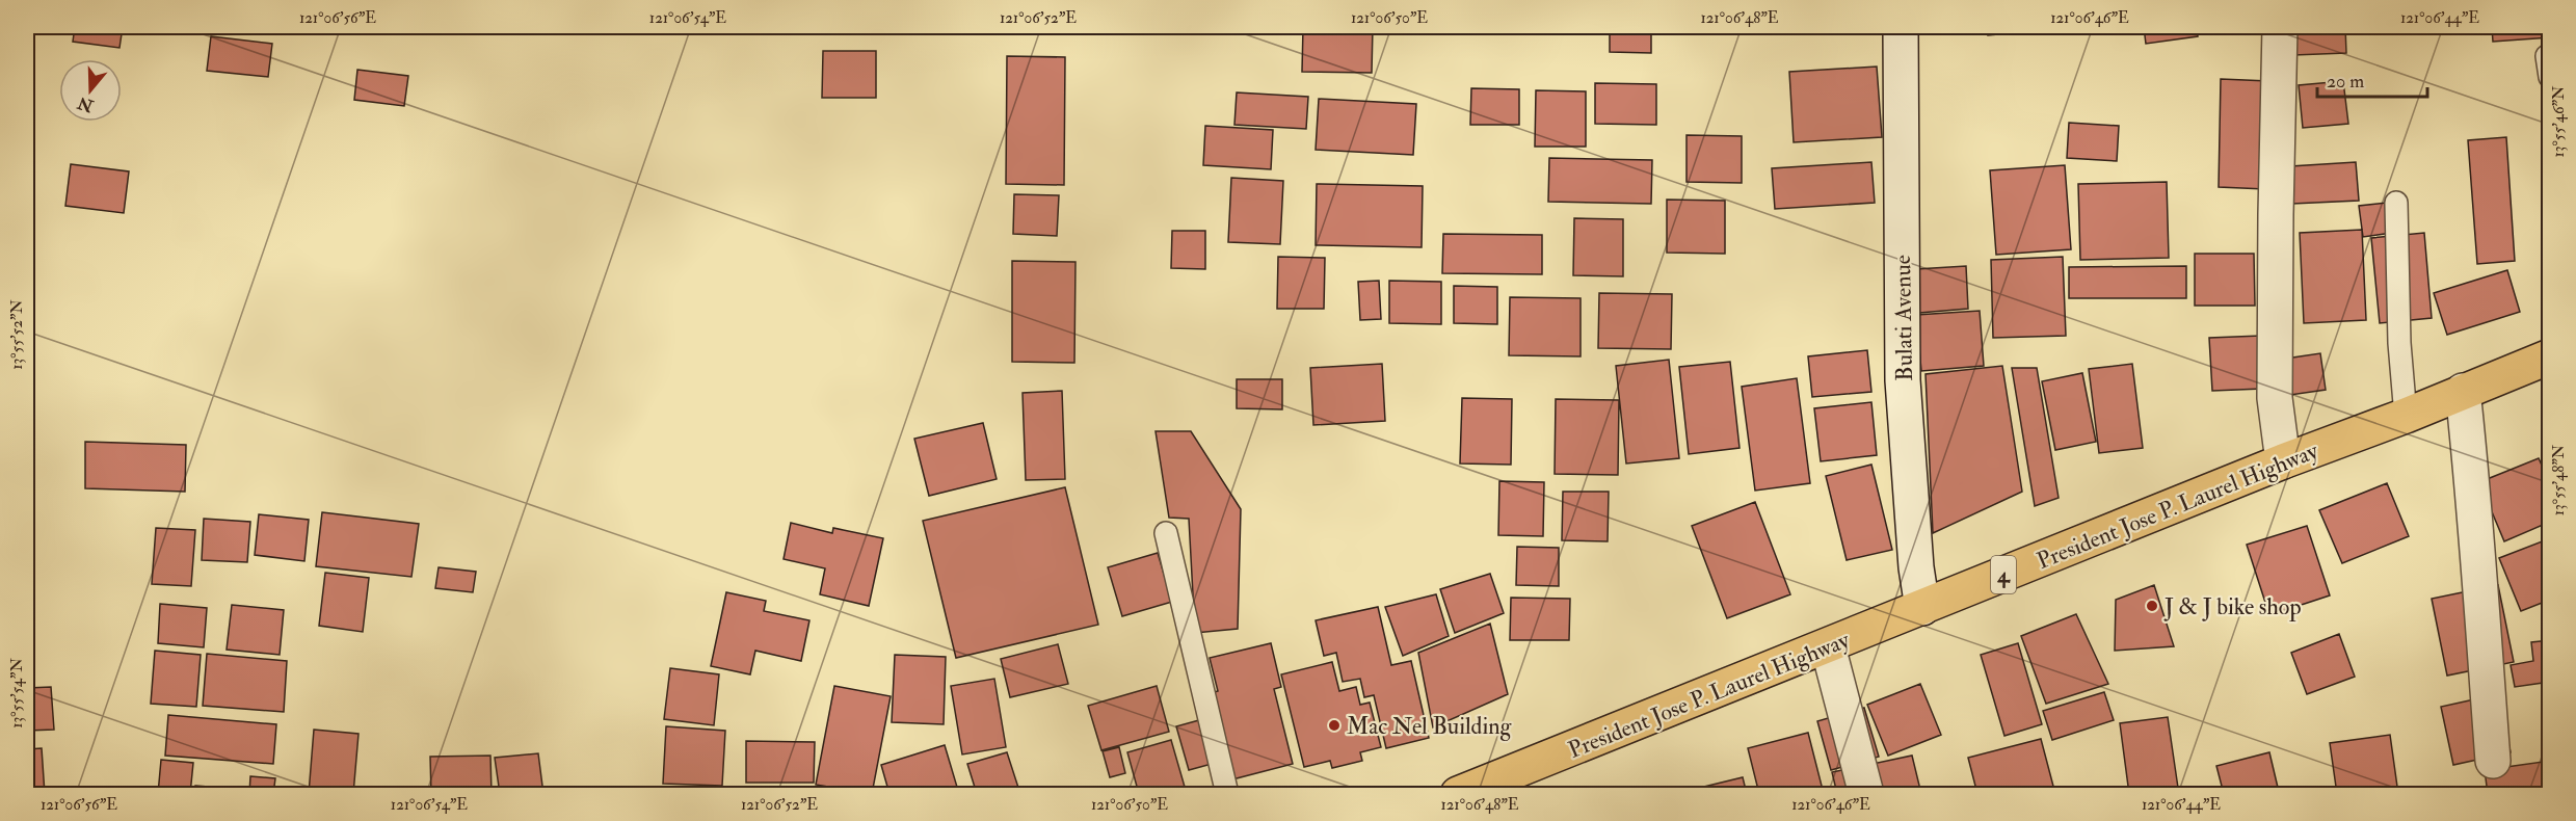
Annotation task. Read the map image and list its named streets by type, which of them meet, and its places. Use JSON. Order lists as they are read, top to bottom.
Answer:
{
  "streets": {
    "highway": ["President Jose P. Laurel Highway", "4"],
    "street": ["Bulati Avenue"]
  },
  "crossings": [
    ["Bulati Avenue", "President Jose P. Laurel Highway"]
  ],
  "places": ["J & J bike shop", "Mac Nel Building"],
  "scale_bar": "20 m",
  "north": "bottom",
  "coordinates": [
    "121°06'56\"E",
    "121°06'54\"E",
    "121°06'52\"E",
    "121°06'50\"E",
    "121°06'48\"E",
    "121°06'46\"E",
    "121°06'44\"E",
    "13°55'46\"N",
    "13°55'52\"N",
    "13°55'48\"N",
    "13°55'54\"N"
  ]
}
